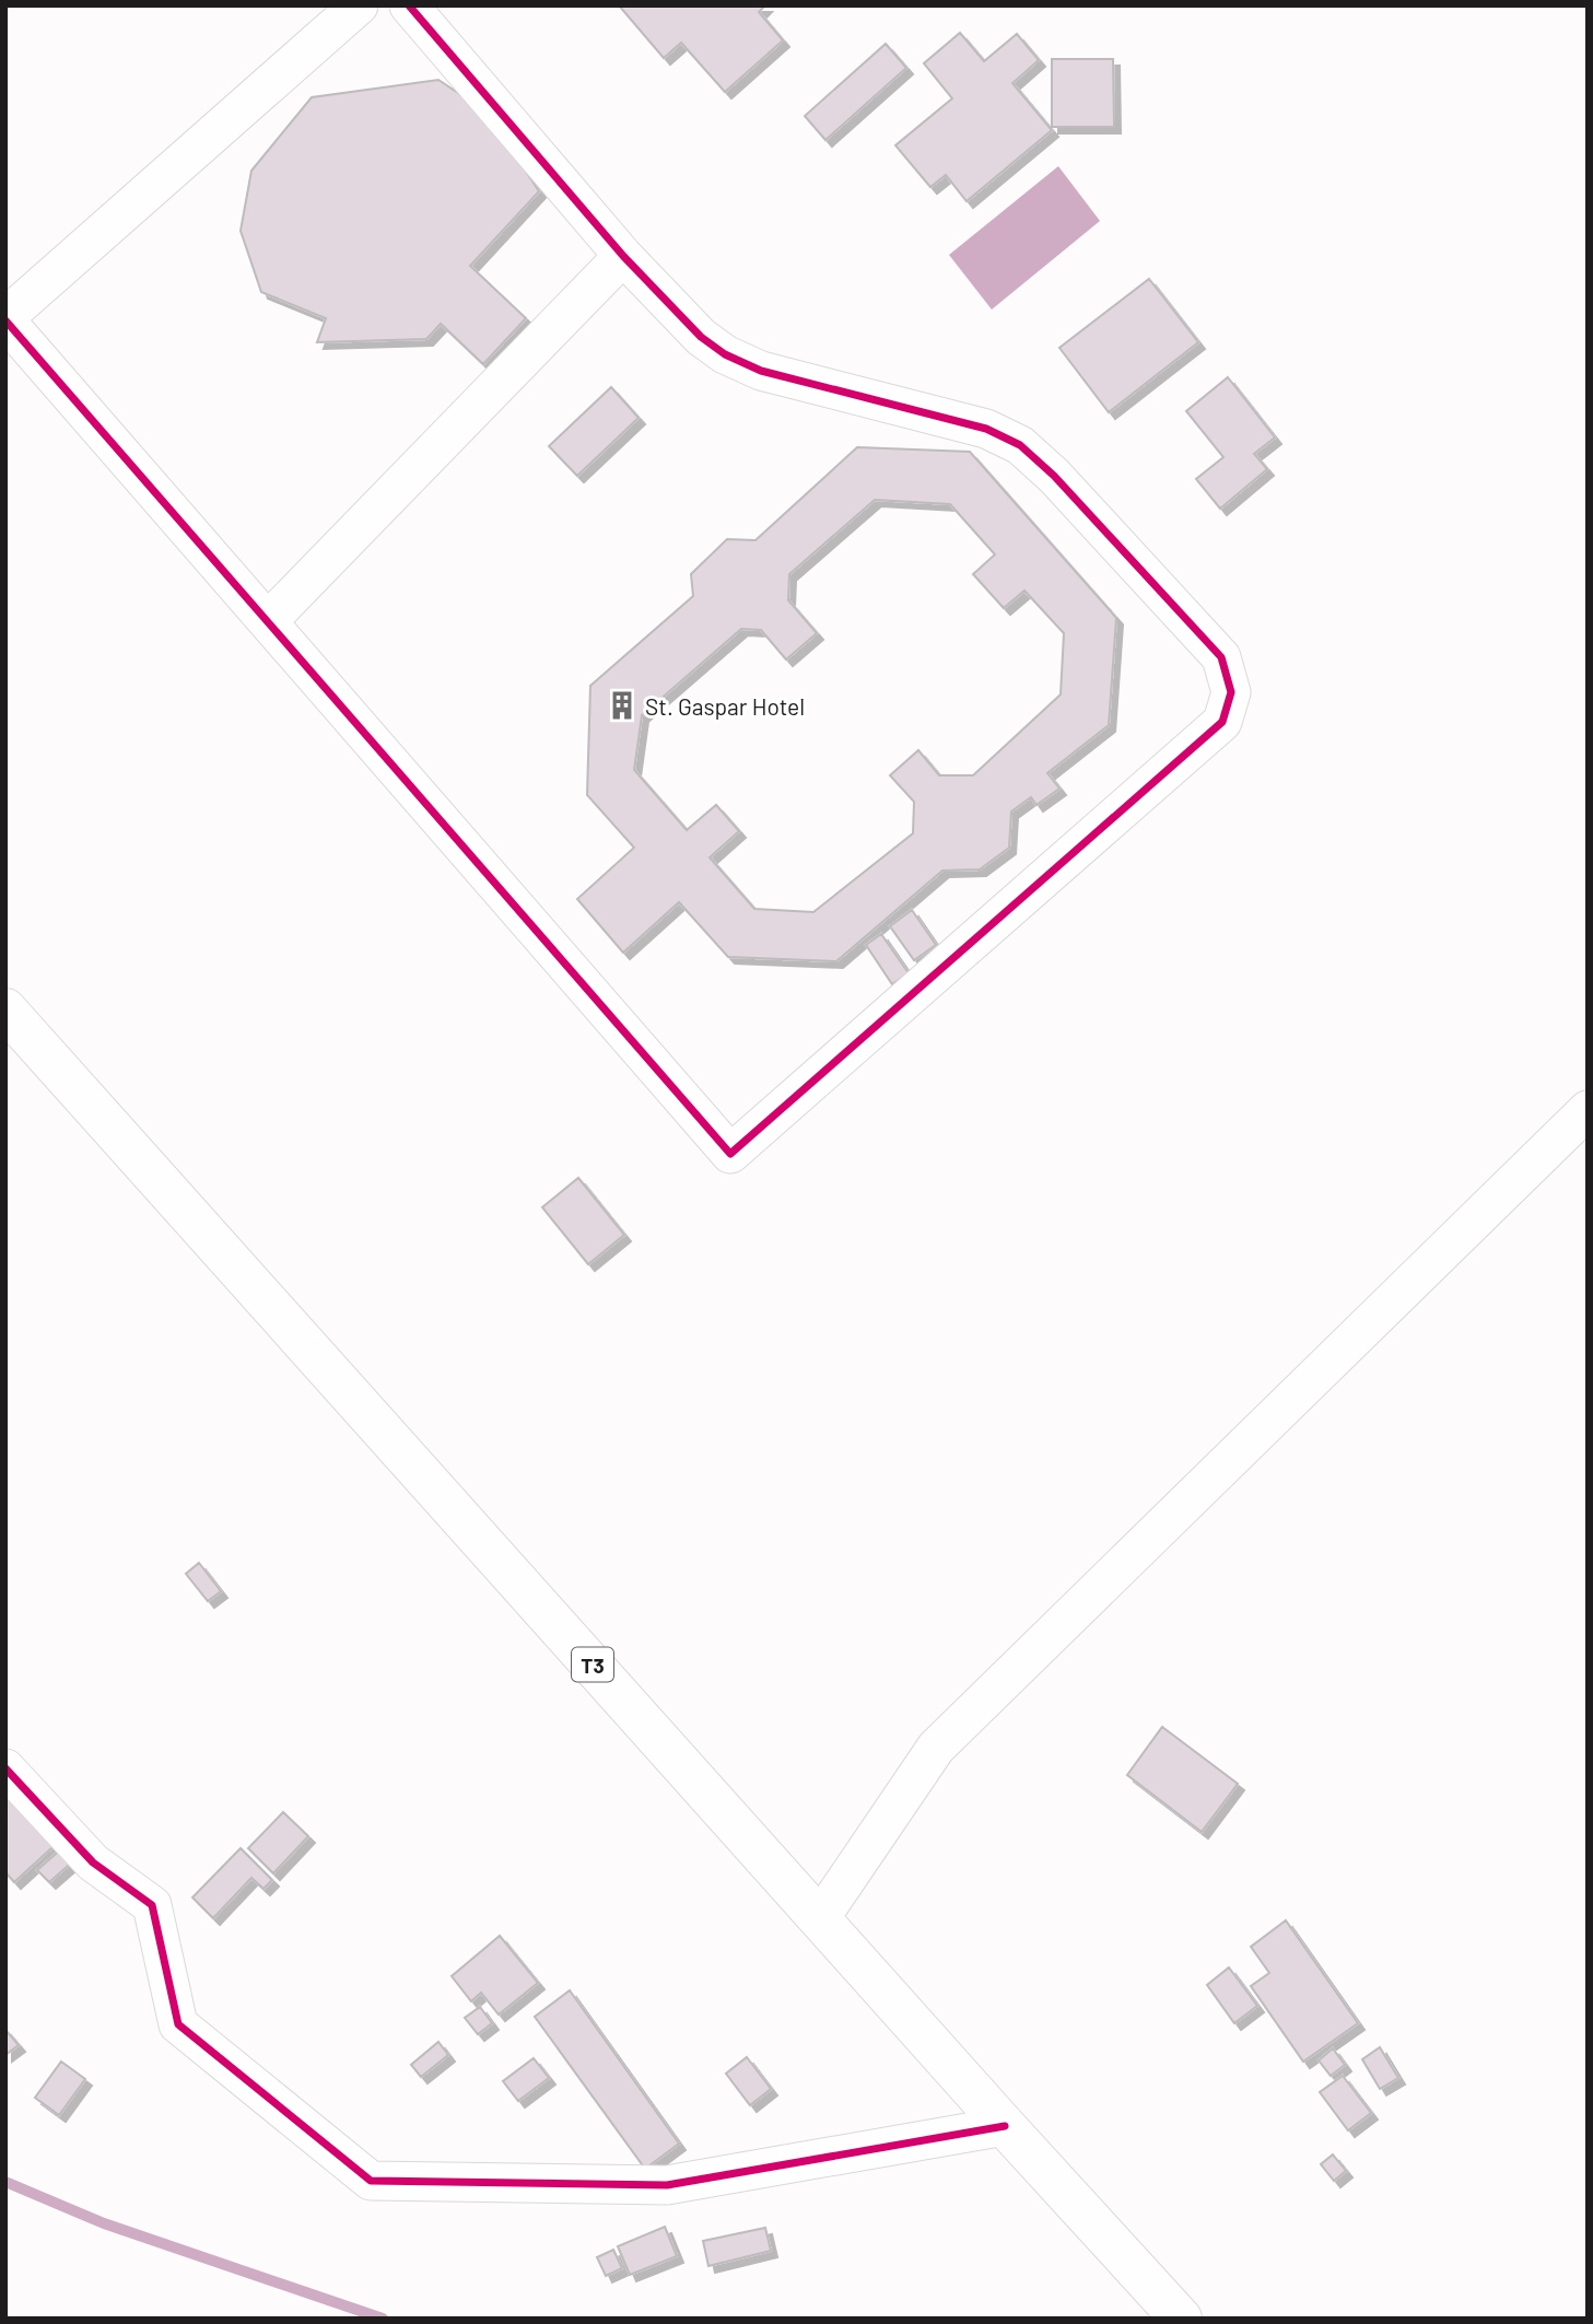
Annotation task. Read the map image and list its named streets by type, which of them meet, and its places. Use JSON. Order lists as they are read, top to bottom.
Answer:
{
  "streets": {
    "highway": ["T3"]
  },
  "places": {
    "building": ["St. Gaspar Hotel"]
  }
}
